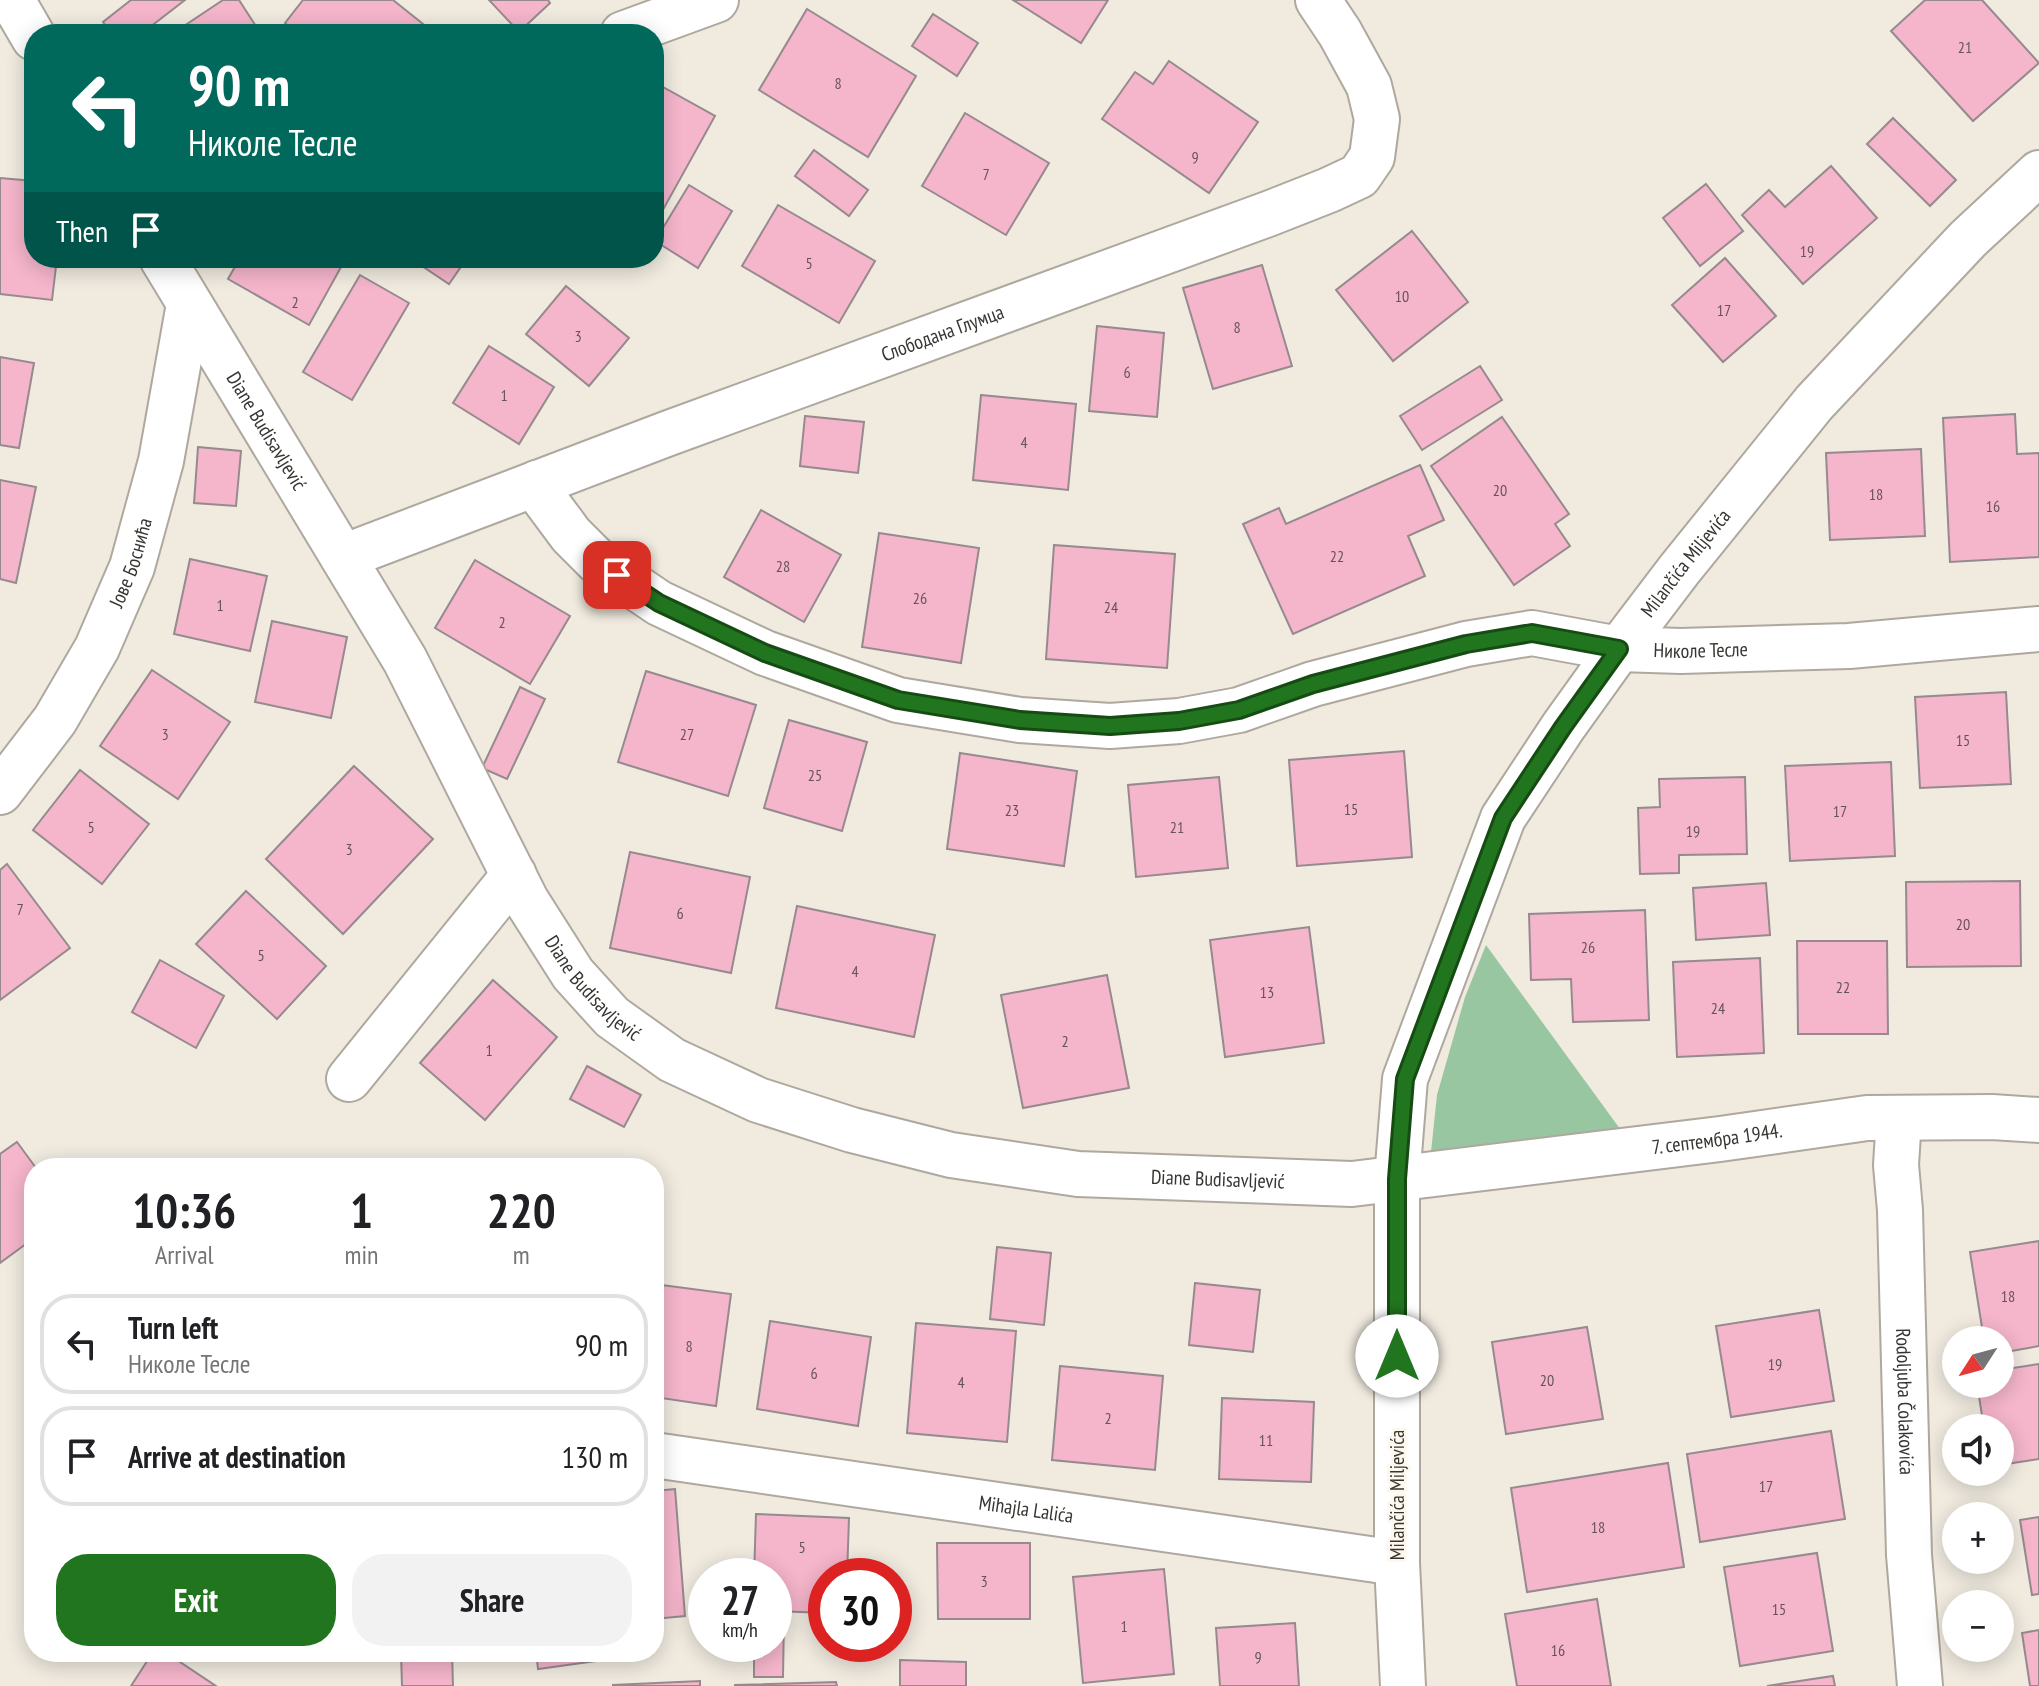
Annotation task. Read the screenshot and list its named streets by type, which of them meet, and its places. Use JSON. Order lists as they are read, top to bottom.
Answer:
{
  "streets": {
    "street": [
      "Слободана Глумца",
      "Diane Budisavljević",
      "Јове Боснића",
      "Milančića Miljevića",
      "Николе Тесле",
      "7. септембра 1944.",
      "Rodoljuba Čolakovića",
      "Mihajla Lalića"
    ]
  },
  "crossings": [
    ["Слободана Глумца", "Diane Budisavljević"],
    ["Слободана Глумца", "Николе Тесле"],
    ["Diane Budisavljević", "Јове Боснића"],
    ["Diane Budisavljević", "Milančića Miljevića"],
    ["Diane Budisavljević", "7. септембра 1944."],
    ["Milančića Miljevića", "Николе Тесле"],
    ["Milančića Miljevića", "7. септембра 1944."],
    ["Milančića Miljevića", "Mihajla Lalića"],
    ["7. септембра 1944.", "Rodoljuba Čolakovića"]
  ],
  "house_numbers": [
    "21",
    "8",
    "9",
    "7",
    "19",
    "5",
    "10",
    "2",
    "17",
    "8",
    "3",
    "6",
    "1",
    "4",
    "20",
    "18",
    "16",
    "22",
    "28",
    "26",
    "1",
    "24",
    "2",
    "3",
    "27",
    "15",
    "25",
    "15",
    "23",
    "17",
    "5",
    "21",
    "19",
    "3",
    "7",
    "6",
    "20",
    "26",
    "5",
    "4",
    "22",
    "13",
    "24",
    "2",
    "1",
    "18",
    "8",
    "19",
    "6",
    "20",
    "4",
    "2",
    "11",
    "17",
    "18",
    "5",
    "3",
    "15",
    "1",
    "16",
    "9"
  ],
  "north": "bottom left",
  "page": {
    "turn": ["90 m", "Николе Тесле"],
    "then": "Then",
    "eta": [
      "10:36",
      "Arrival",
      "1",
      "min",
      "220",
      "m"
    ],
    "list": [
      {
        "name": "Turn left",
        "note": "Николе Тесле",
        "value": "90 m"
      },
      {
        "name": "Arrive at destination",
        "value": "130 m"
      }
    ],
    "map_buttons": ["+", "−"],
    "buttons": ["Exit", "Share"],
    "speed": "27 km/h",
    "limit": "30"
  }
}
